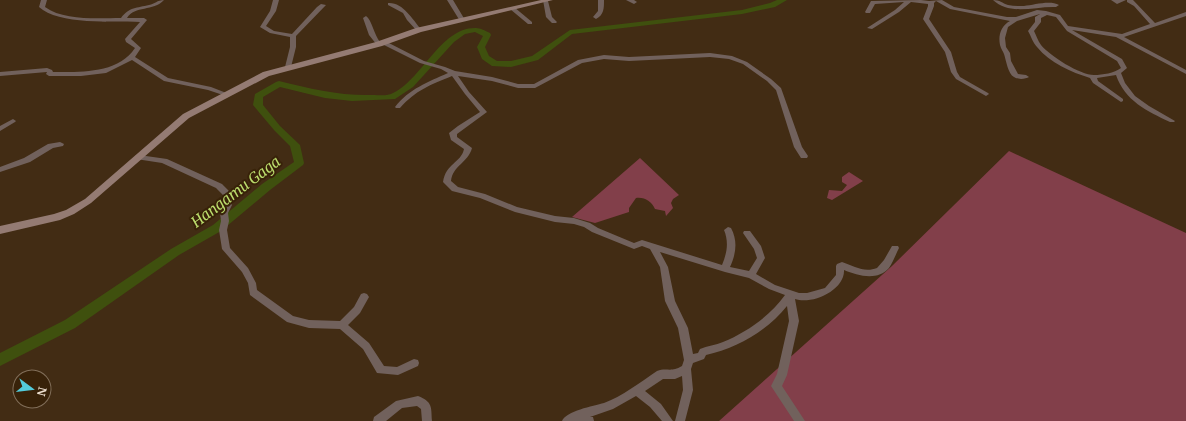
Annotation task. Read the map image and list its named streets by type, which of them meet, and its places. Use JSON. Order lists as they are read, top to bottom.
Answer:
{
  "water": ["Hangamu Gaga"],
  "north": "right"
}
